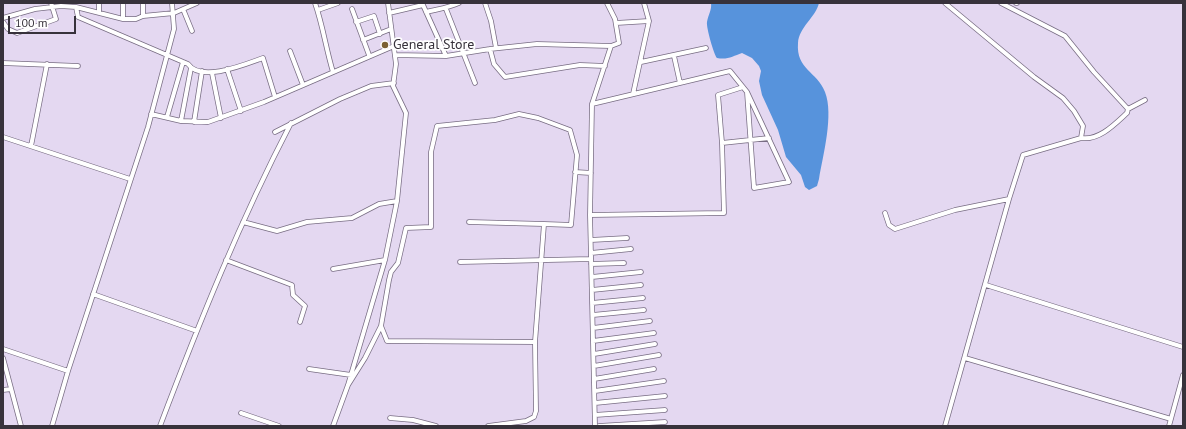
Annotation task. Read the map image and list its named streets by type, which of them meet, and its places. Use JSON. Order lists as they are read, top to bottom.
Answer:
{
  "places": ["General Store"],
  "scale_bar": "100 m"
}
